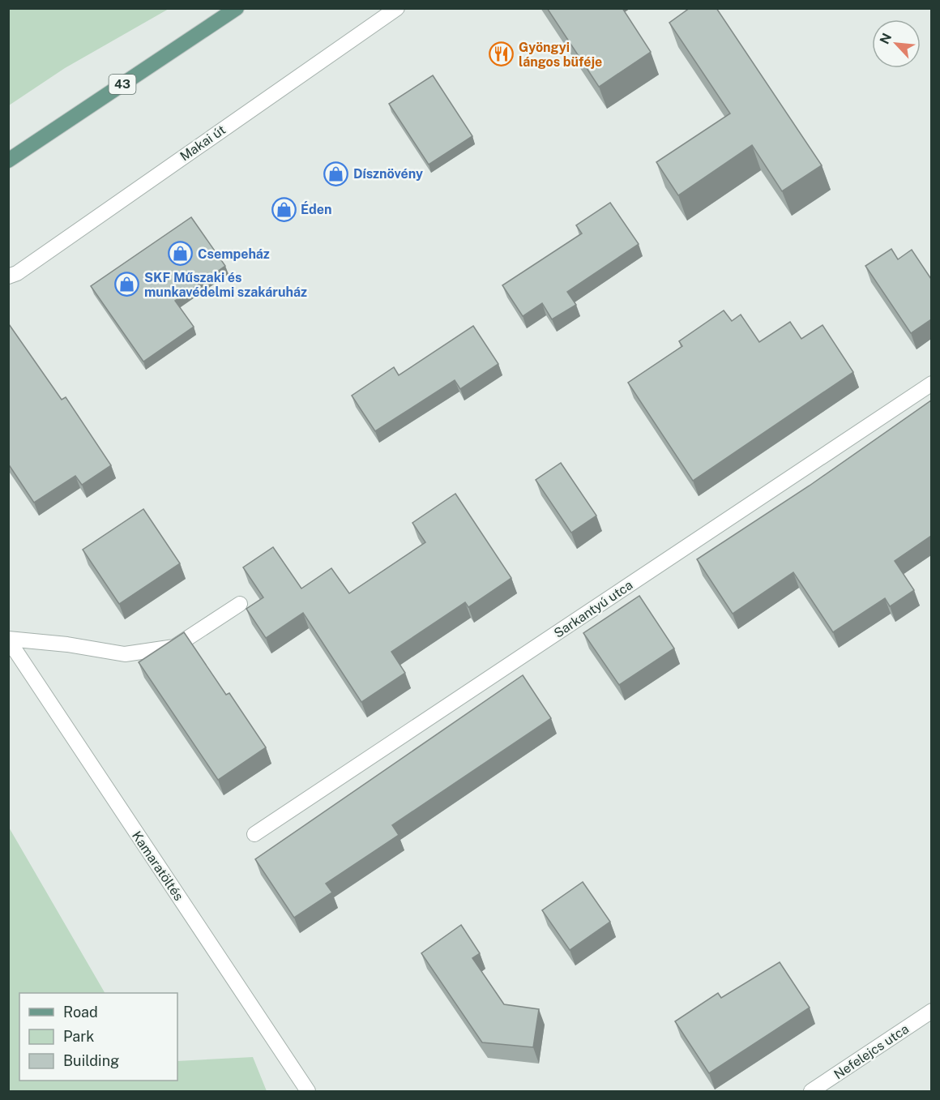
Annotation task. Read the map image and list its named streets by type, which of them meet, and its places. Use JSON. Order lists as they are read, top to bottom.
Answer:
{
  "streets": {
    "main road": ["43"],
    "street": [
      "Makai út",
      "Sarkantyú utca",
      "Kamaratöltés",
      "Nefelejcs utca"
    ]
  },
  "places": {
    "restaurant": ["Gyöngyi lángos büféje"],
    "shop": [
      "Dísznövény",
      "Éden",
      "Csempeház",
      "SKF Műszaki és munkavédelmi szakáruház"
    ]
  },
  "legend": ["Road", "Park", "Building"],
  "north": "top left"
}
